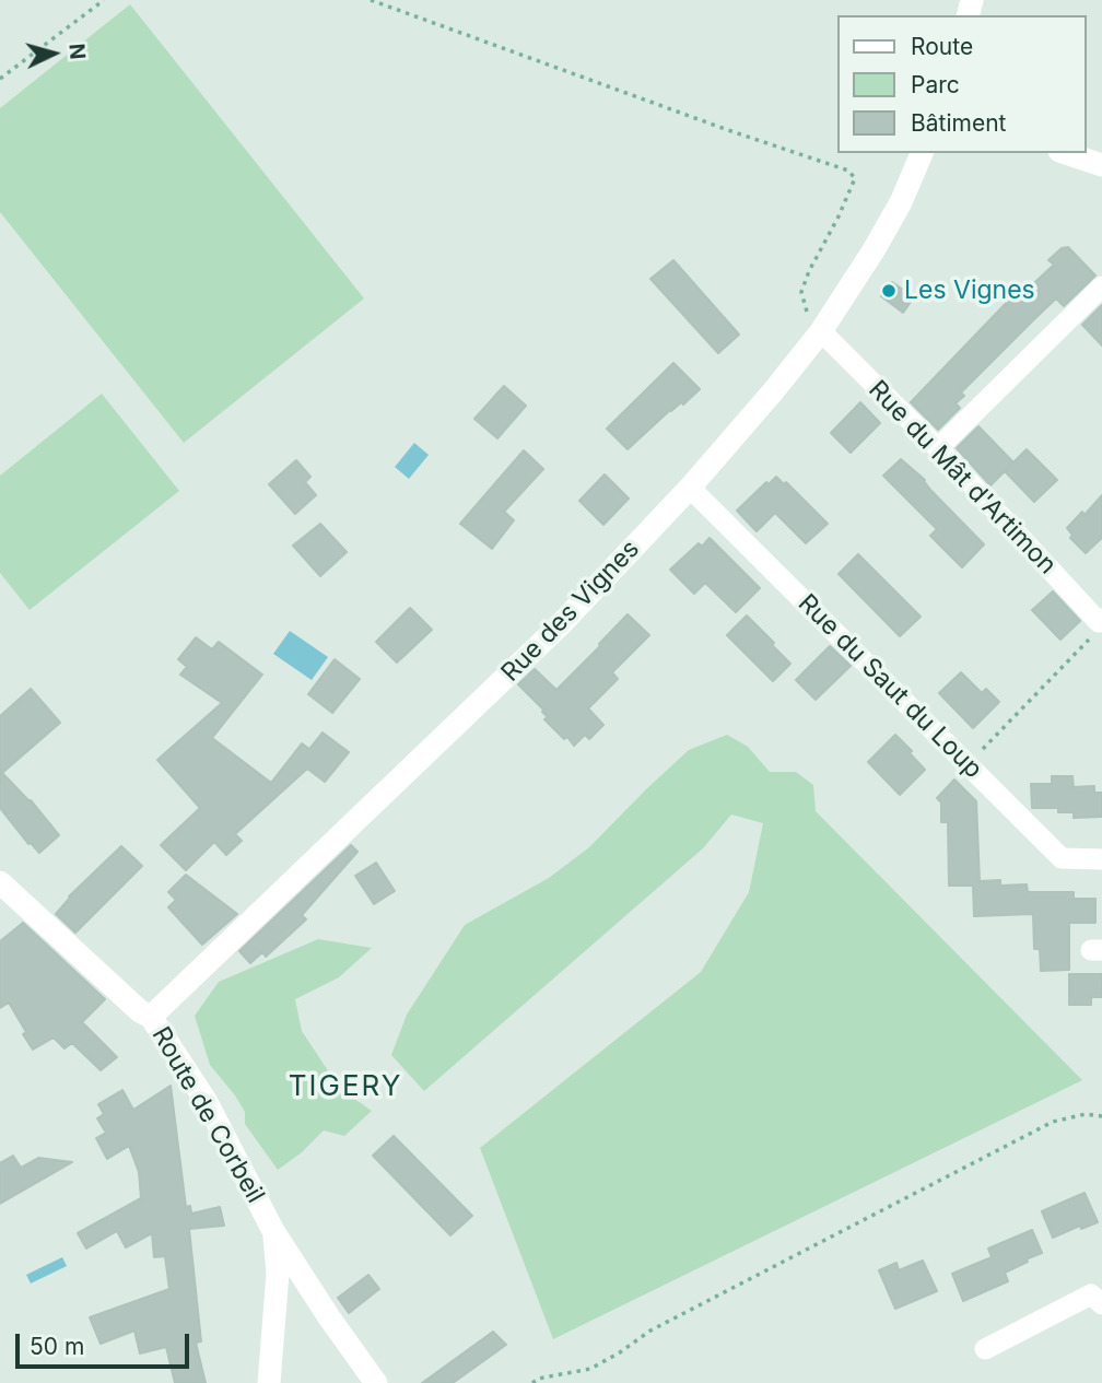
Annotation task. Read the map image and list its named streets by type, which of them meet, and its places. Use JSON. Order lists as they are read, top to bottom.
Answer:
{
  "streets": {
    "street": [
      "Rue du Mât d'Artimon",
      "Rue des Vignes",
      "Rue du Saut du Loup",
      "Route de Corbeil"
    ]
  },
  "crossings": [
    ["Rue du Mât d'Artimon", "Rue des Vignes"],
    ["Rue des Vignes", "Rue du Saut du Loup"],
    ["Rue des Vignes", "Route de Corbeil"]
  ],
  "districts": ["TIGERY"],
  "places": ["Les Vignes"],
  "legend": ["Route", "Parc", "Bâtiment"],
  "scale_bar": "50 m",
  "north": "right"
}
